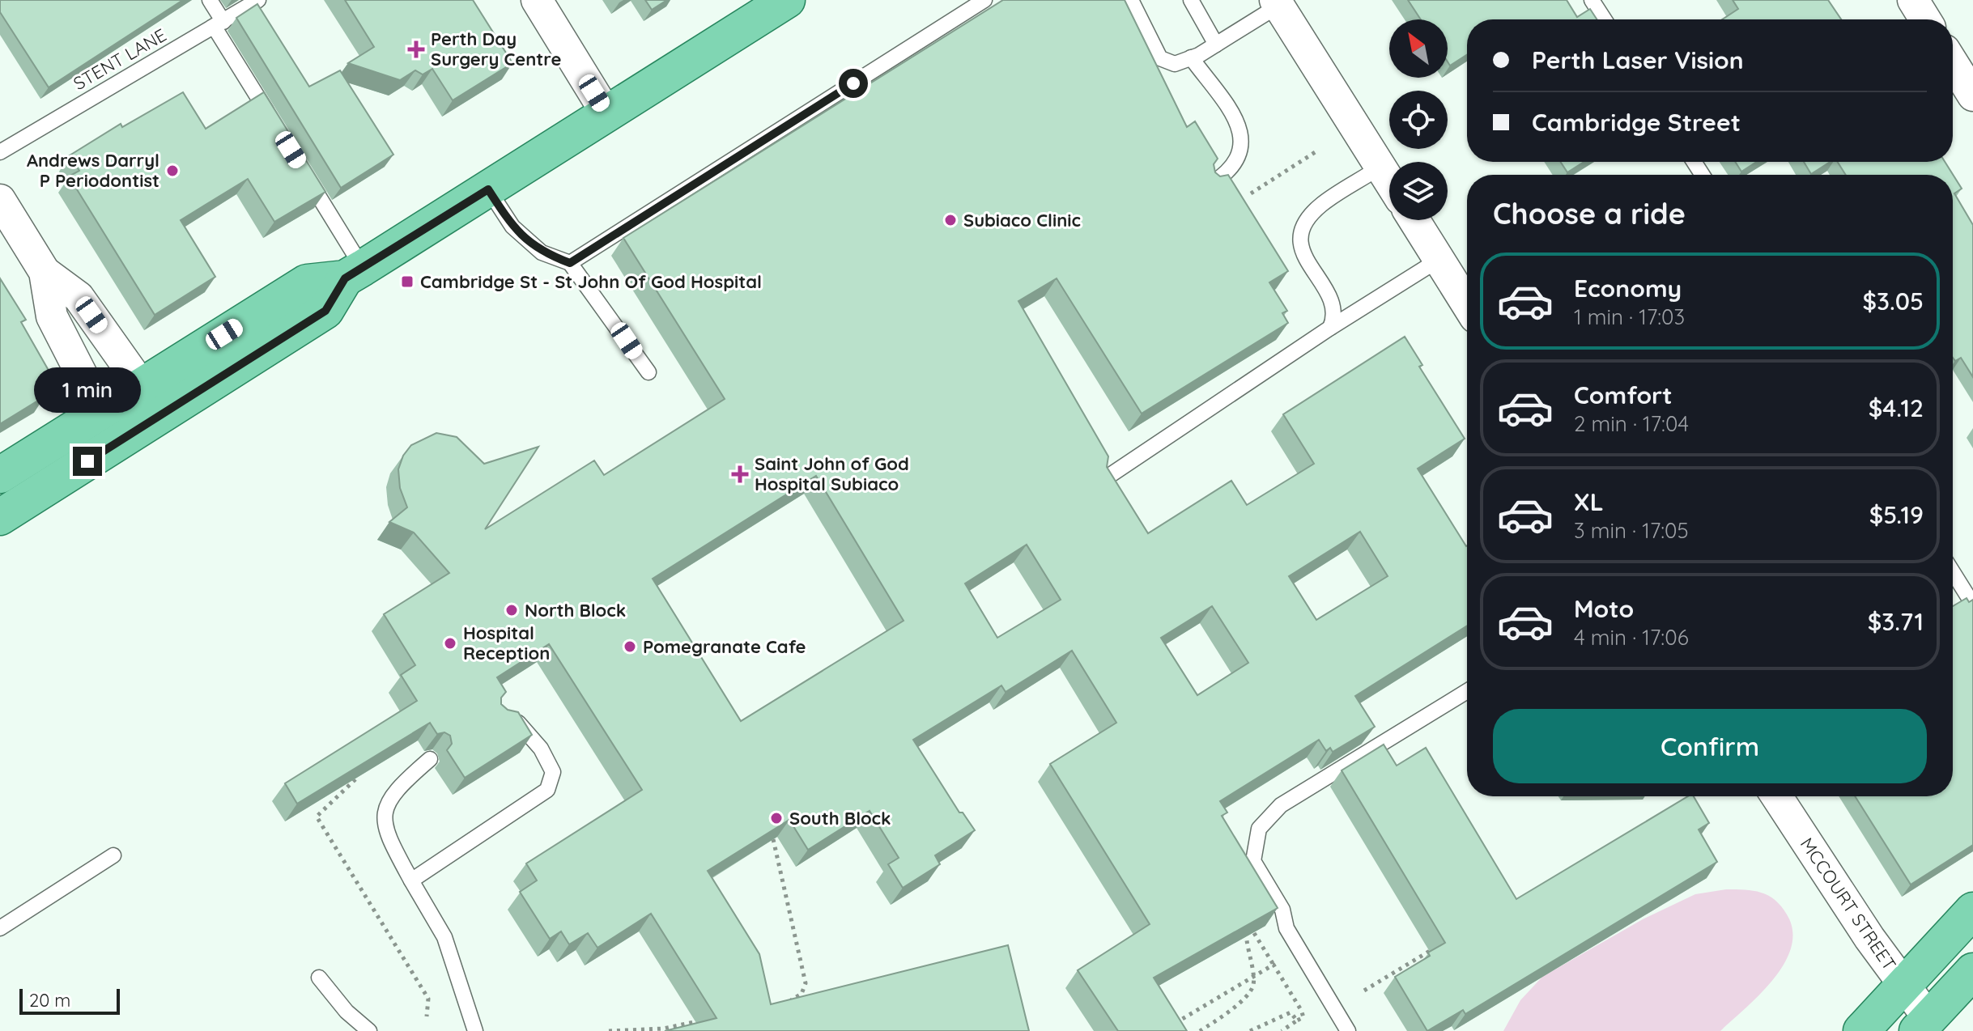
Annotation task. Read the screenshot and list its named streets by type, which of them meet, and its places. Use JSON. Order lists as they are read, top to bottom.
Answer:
{
  "streets": {
    "street": ["MCCOURT STREET"],
    "lane": ["STENT LANE"]
  },
  "places": {
    "health": ["Perth Day Surgery Centre", "Saint John of God Hospital Subiaco"],
    "other": [
      "Andrews Darryl P Periodontist",
      "Subiaco Clinic",
      "North Block",
      "Hospital Reception",
      "Pomegranate Cafe",
      "South Block"
    ],
    "transit": ["Cambridge St - St John Of God Hospital"]
  },
  "scale_bar": "20 m",
  "north": "top left",
  "page": {
    "banner": ["Perth Laser Vision", "Cambridge Street"],
    "heading": "Choose a ride",
    "list": [
      {
        "name": "Economy",
        "note": "1 min · 17:03",
        "value": "$3.05"
      },
      {
        "name": "Comfort",
        "note": "2 min · 17:04",
        "value": "$4.12"
      },
      {
        "name": "XL",
        "note": "3 min · 17:05",
        "value": "$5.19"
      },
      {
        "name": "Moto",
        "note": "4 min · 17:06",
        "value": "$3.71"
      }
    ],
    "bubble": "1 min",
    "buttons": "Confirm",
    "scale": "20 m"
  }
}
